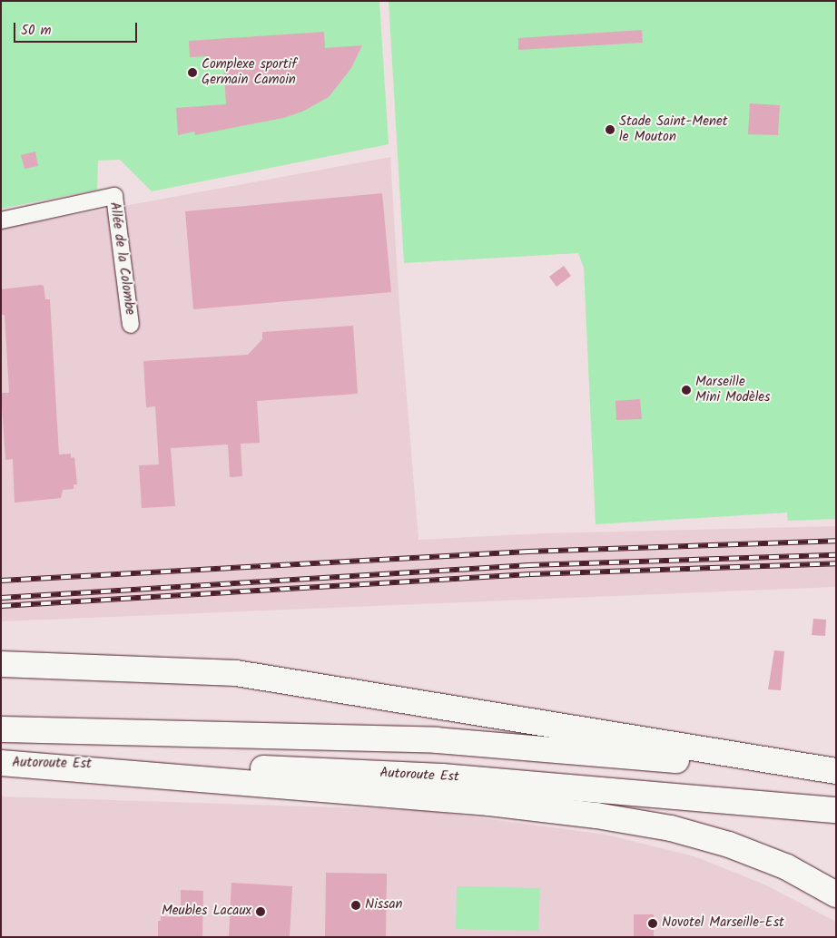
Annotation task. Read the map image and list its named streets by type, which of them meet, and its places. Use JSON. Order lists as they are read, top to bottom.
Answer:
{
  "streets": {
    "highway": ["Autoroute Est"],
    "street": ["Allée de la Colombe"]
  },
  "places": [
    "Complexe sportif Germain Camoin",
    "Stade Saint-Menet le Mouton",
    "Marseille Mini Modèles",
    "Nissan",
    "Meubles Lacaux",
    "Novotel Marseille-Est"
  ],
  "scale_bar": "50 m"
}
